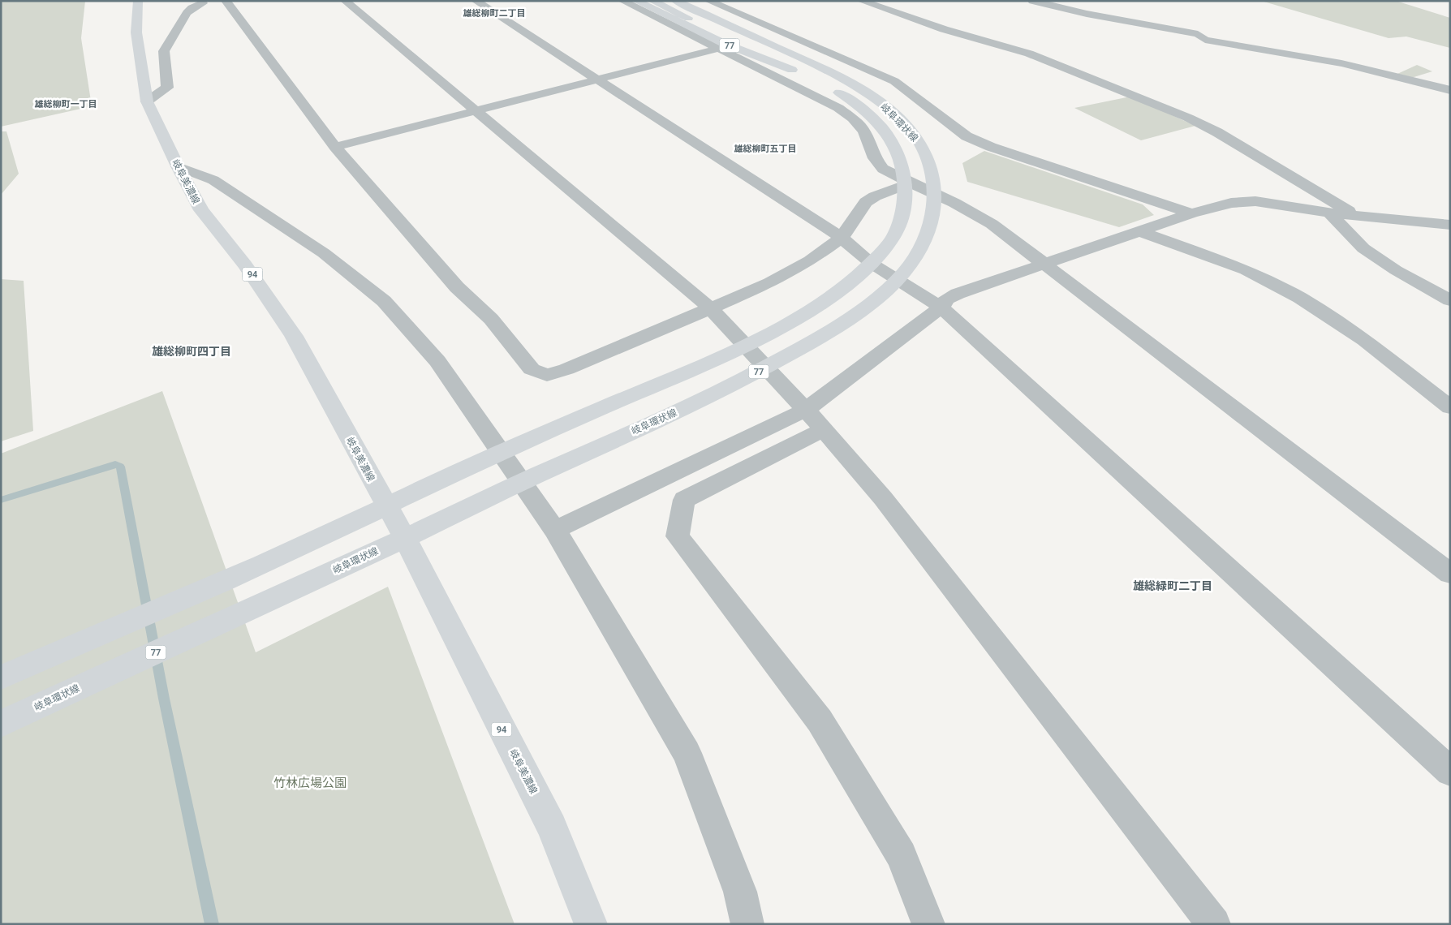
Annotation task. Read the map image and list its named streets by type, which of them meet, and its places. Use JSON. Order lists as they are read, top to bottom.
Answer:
{
  "streets": {
    "main road": [
      "77",
      "岐阜環状線",
      "岐阜美濃線",
      "94"
    ]
  },
  "crossings": [
    ["77", "岐阜環状線"],
    ["岐阜環状線", "岐阜美濃線"]
  ],
  "districts": [
    "雄総柳町二丁目",
    "雄総柳町一丁目",
    "雄総柳町五丁目",
    "雄総柳町四丁目",
    "雄総緑町二丁目"
  ],
  "parks": ["竹林広場公園"]
}
